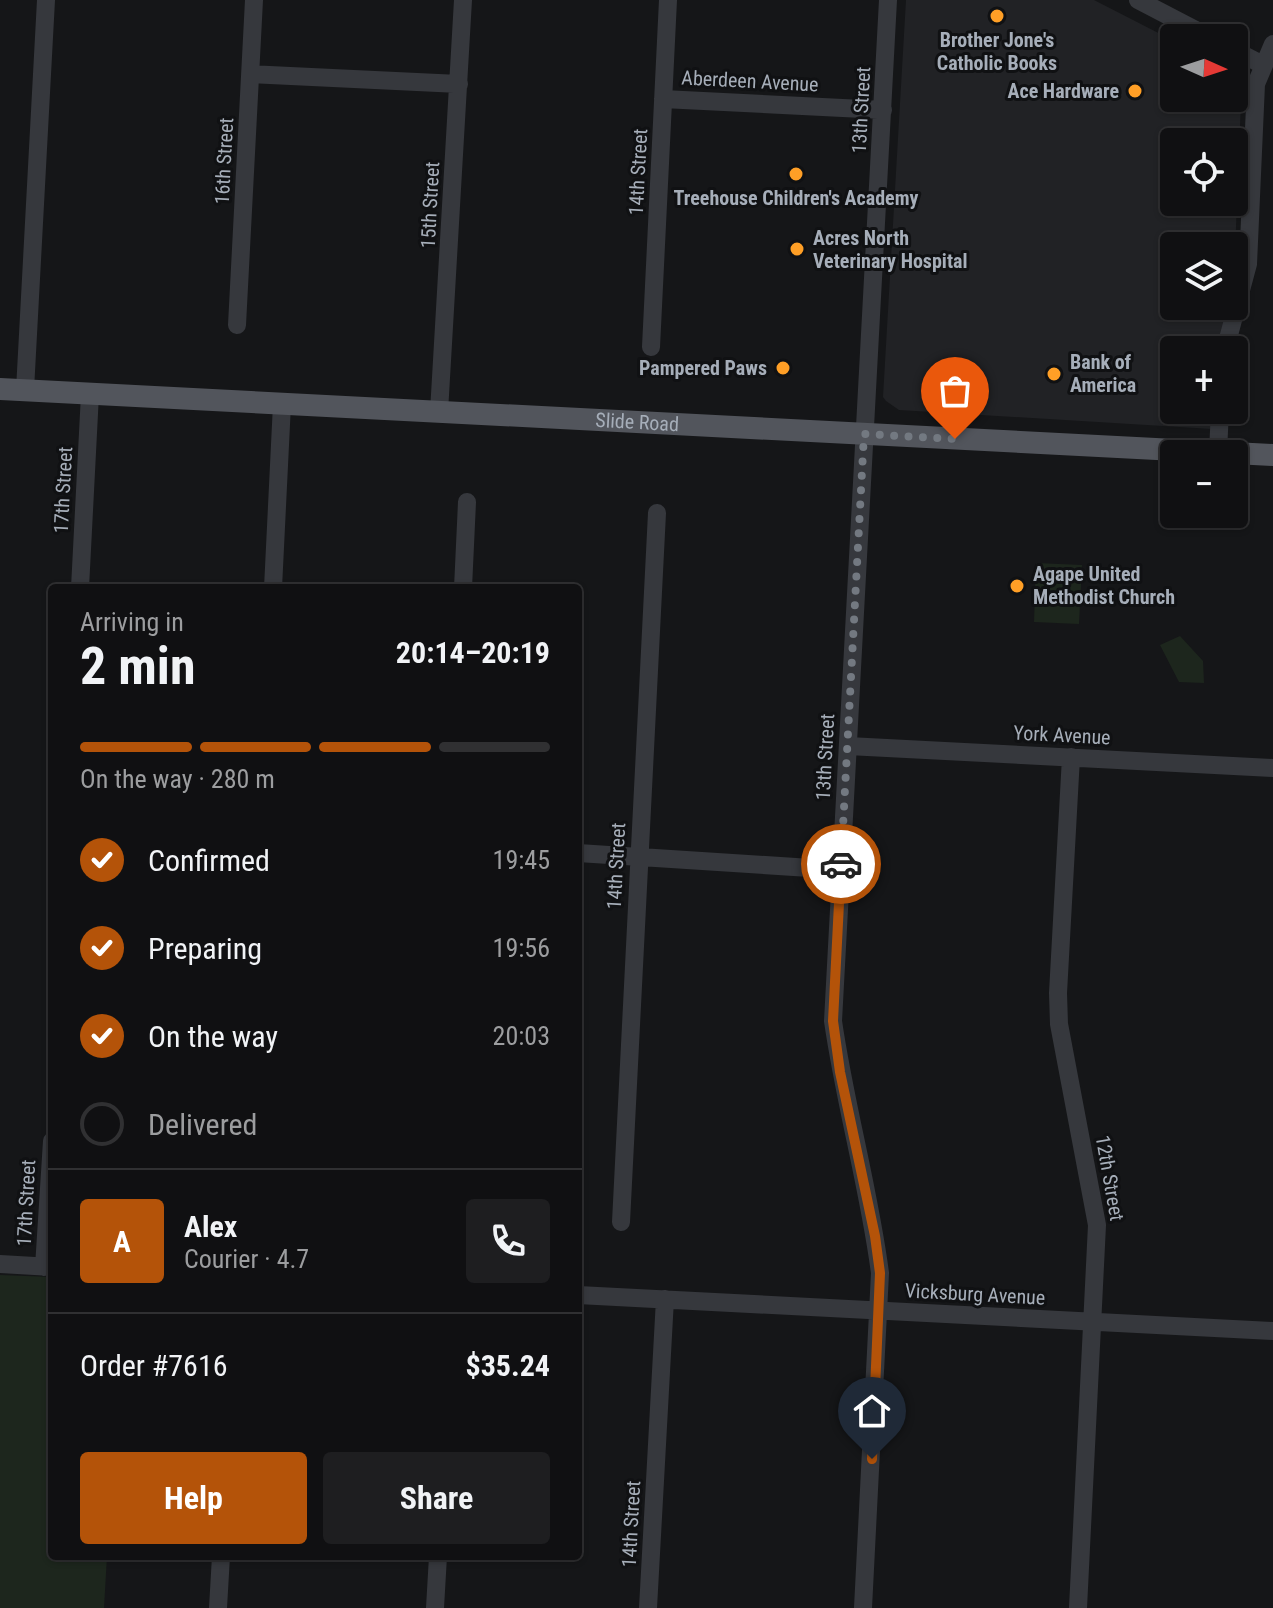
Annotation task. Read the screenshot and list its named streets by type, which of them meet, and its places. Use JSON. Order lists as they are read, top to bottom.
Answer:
{
  "streets": {
    "main road": ["Slide Road"],
    "street": [
      "Aberdeen Avenue",
      "13th Street",
      "16th Street",
      "14th Street",
      "15th Street",
      "17th Street",
      "York Avenue",
      "12th Street",
      "Vicksburg Avenue"
    ]
  },
  "crossings": [
    ["Aberdeen Avenue", "13th Street"],
    ["Aberdeen Avenue", "14th Street"],
    ["13th Street", "Slide Road"],
    ["13th Street", "York Avenue"],
    ["13th Street", "Vicksburg Avenue"],
    ["14th Street", "Vicksburg Avenue"],
    ["15th Street", "Slide Road"],
    ["Slide Road", "17th Street"],
    ["York Avenue", "12th Street"],
    ["12th Street", "Vicksburg Avenue"]
  ],
  "places": [
    "Brother Jone's Catholic Books",
    "Ace Hardware",
    "Treehouse Children's Academy",
    "Acres North Veterinary Hospital",
    "Pampered Paws",
    "Bank of America",
    "Agape United Methodist Church"
  ],
  "north": "right",
  "page": {
    "map_buttons": ["+", "−"],
    "heading": ["2 min", "Arriving in", "20:14–20:19"],
    "panel": [
      "Alex",
      "Courier · 4.7",
      "Order #7616",
      "$35.24"
    ],
    "bar": "On the way · 280 m",
    "list": [
      ["Confirmed", "19:45"],
      ["Preparing", "19:56"],
      ["On the way", "20:03"],
      "Delivered"
    ],
    "round": "A",
    "buttons": ["Help", "Share"]
  }
}
